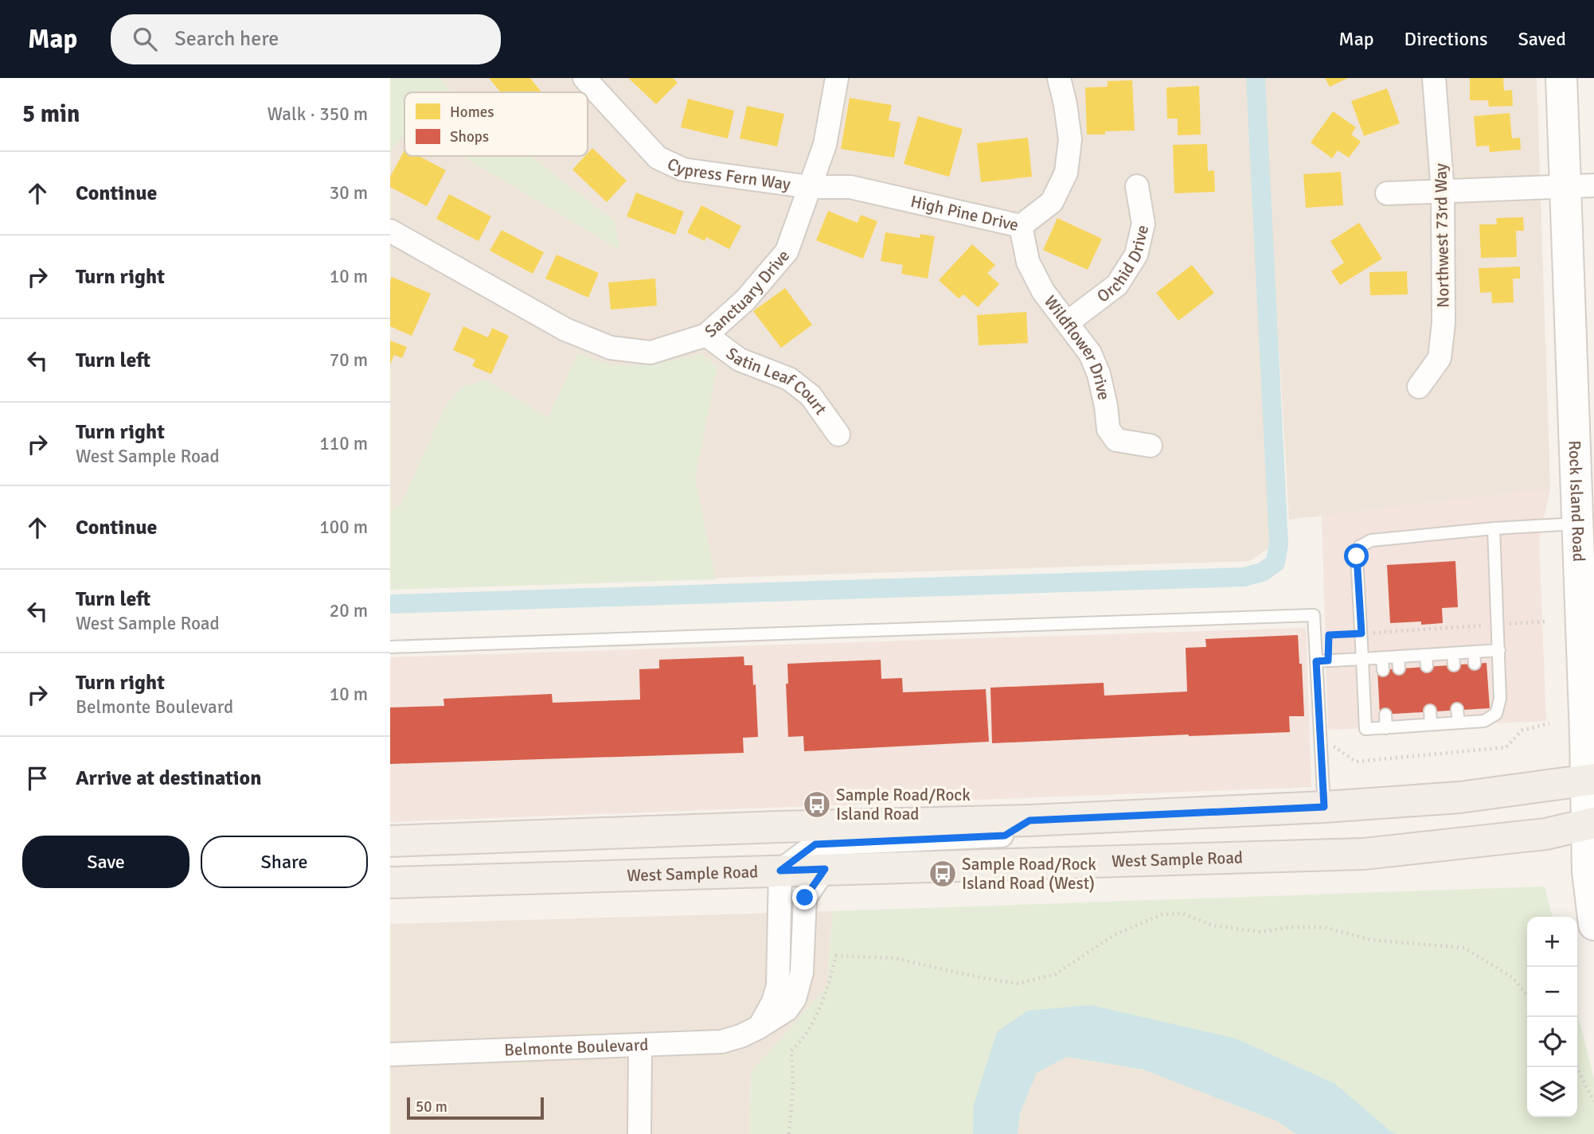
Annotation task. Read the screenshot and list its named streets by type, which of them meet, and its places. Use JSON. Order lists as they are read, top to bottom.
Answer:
{
  "streets": {
    "main road": ["Rock Island Road", "West Sample Road"],
    "street": [
      "Cypress Fern Way",
      "High Pine Drive",
      "Northwest 73rd Way",
      "Orchid Drive",
      "Sanctuary Drive",
      "Wildflower Drive",
      "Satin Leaf Court",
      "Belmonte Boulevard"
    ]
  },
  "crossings": [
    ["Cypress Fern Way", "High Pine Drive"],
    ["Cypress Fern Way", "Sanctuary Drive"],
    ["High Pine Drive", "Sanctuary Drive"],
    ["High Pine Drive", "Wildflower Drive"],
    ["Orchid Drive", "Wildflower Drive"],
    ["Sanctuary Drive", "Satin Leaf Court"],
    ["Rock Island Road", "West Sample Road"],
    ["West Sample Road", "Belmonte Boulevard"]
  ],
  "places": {
    "bus stop": ["Sample Road/Rock Island Road", "Sample Road/Rock Island Road (West)"]
  },
  "legend": ["Homes", "Shops"],
  "scale_bar": "50 m",
  "page": {
    "header": "Map",
    "search": "Search here",
    "nav": ["Map", "Directions", "Saved"],
    "heading": ["5 min", "Walk · 350 m"],
    "list": [
      ["Continue", "30 m"],
      ["Turn right", "10 m"],
      ["Turn left", "70 m"],
      ["Turn right", "West Sample Road", "110 m"],
      ["Continue", "100 m"],
      ["Turn left", "West Sample Road", "20 m"],
      ["Turn right", "Belmonte Boulevard", "10 m"],
      "Arrive at destination"
    ],
    "buttons": ["Save", "Share"],
    "map_buttons": ["+", "−"],
    "scale": "50 m"
  }
}
